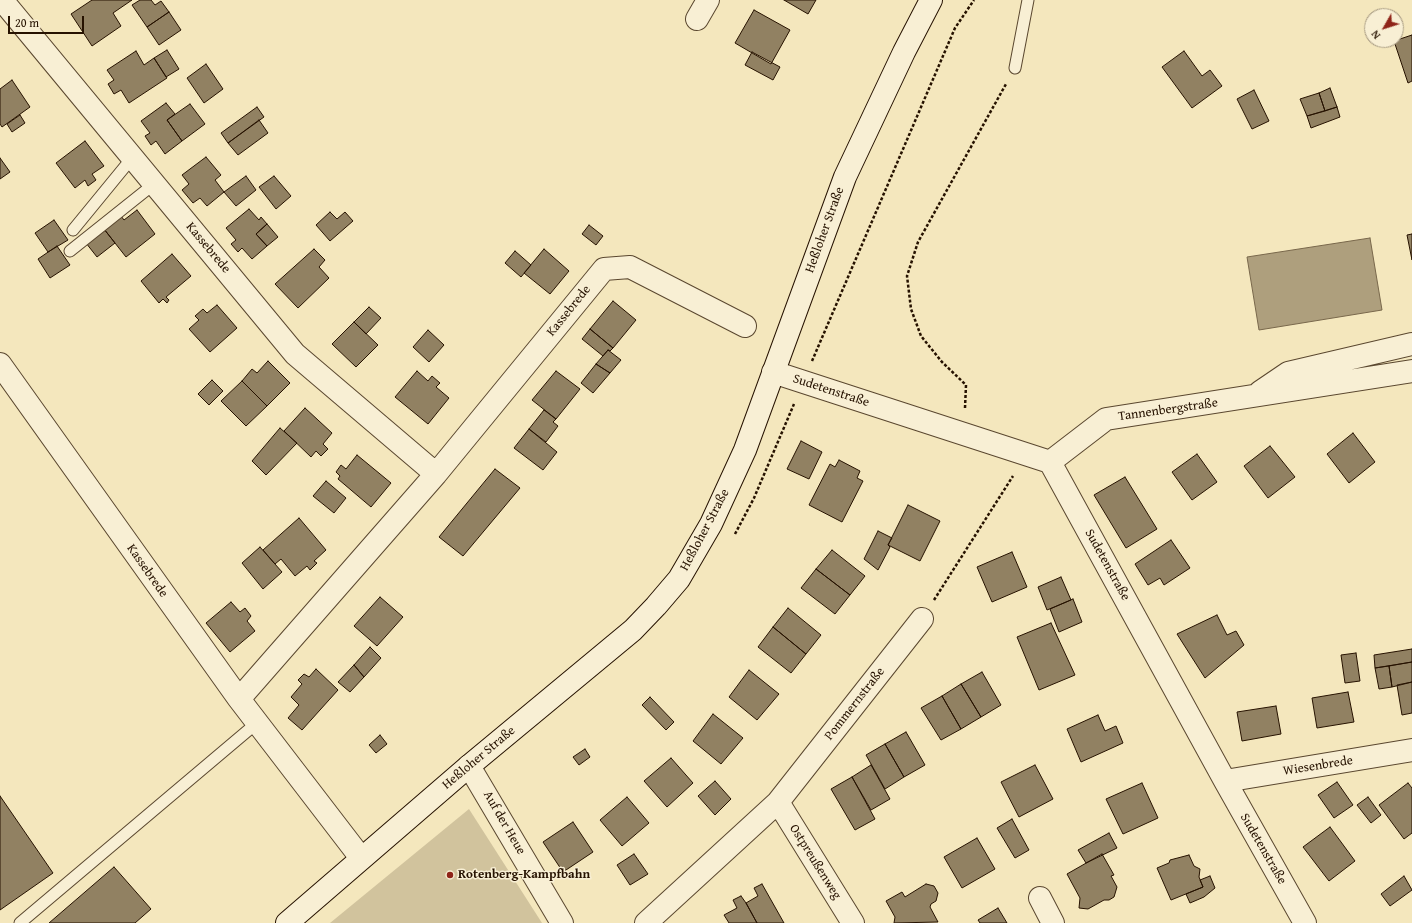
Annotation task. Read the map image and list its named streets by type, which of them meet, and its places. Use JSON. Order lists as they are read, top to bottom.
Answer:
{
  "streets": {
    "street": [
      "Heßloher Straße",
      "Kassebrede",
      "Sudetenstraße",
      "Tannenbergstraße",
      "Pommernstraße",
      "Wiesenbrede",
      "Auf der Heue",
      "Ostpreußenweg"
    ]
  },
  "crossings": [
    ["Heßloher Straße", "Kassebrede"],
    ["Heßloher Straße", "Sudetenstraße"],
    ["Heßloher Straße", "Auf der Heue"],
    ["Sudetenstraße", "Tannenbergstraße"],
    ["Sudetenstraße", "Wiesenbrede"],
    ["Pommernstraße", "Ostpreußenweg"]
  ],
  "places": ["Rotenberg-Kampfbahn"],
  "scale_bar": "20 m",
  "north": "bottom left"
}
